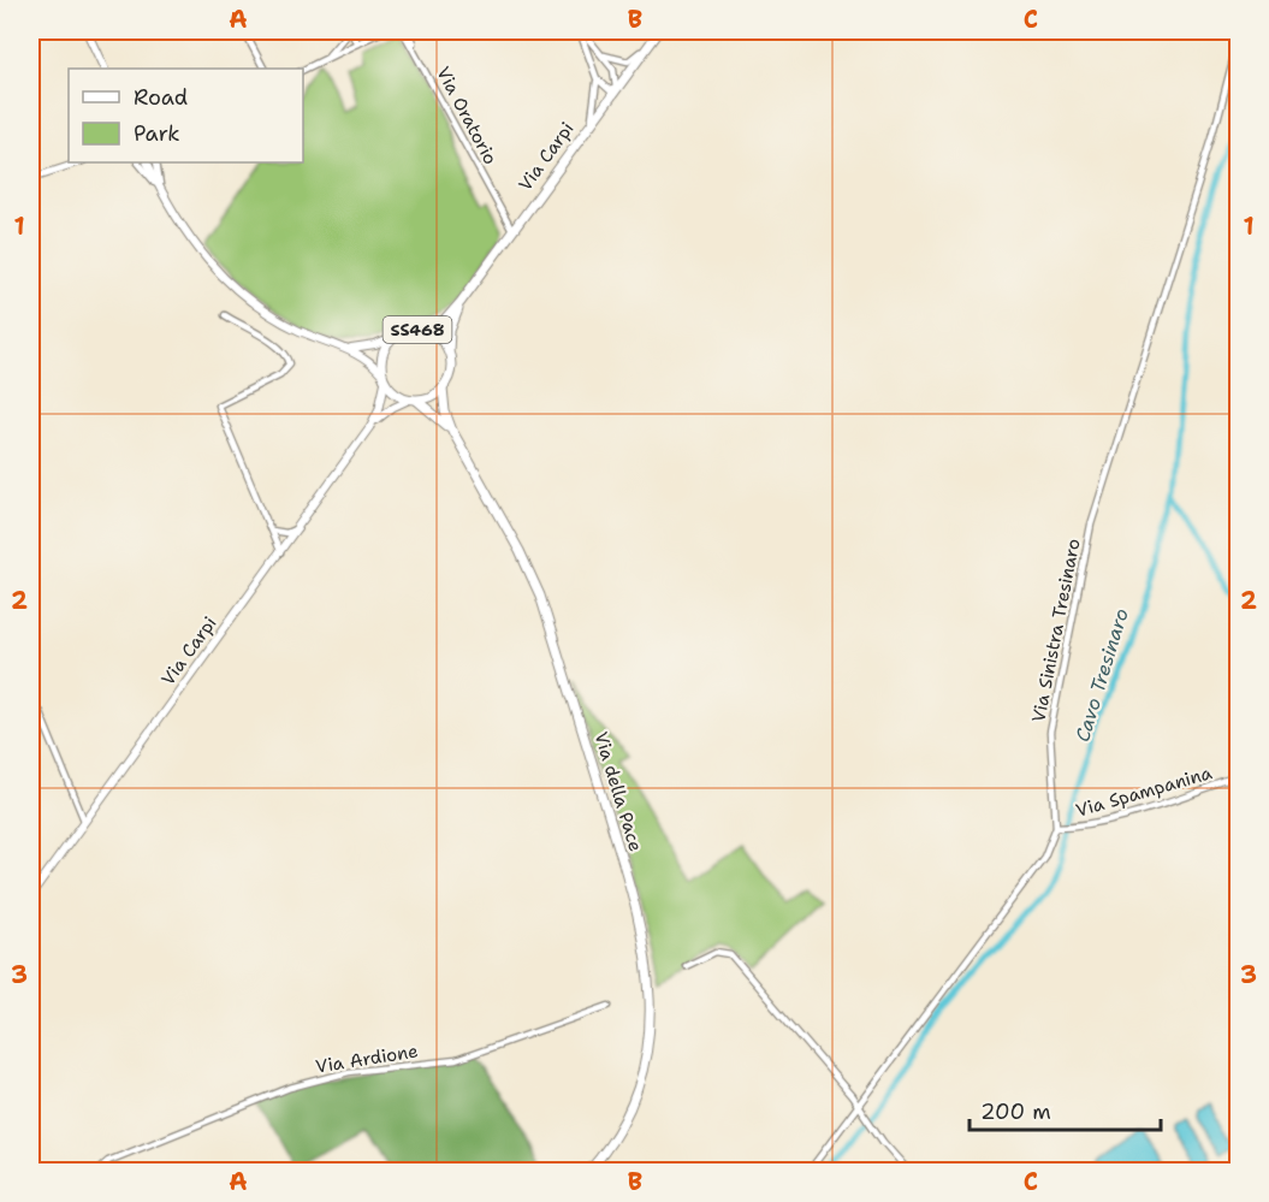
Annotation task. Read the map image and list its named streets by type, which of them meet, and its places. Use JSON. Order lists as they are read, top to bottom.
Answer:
{
  "streets": {
    "main road": ["Via Carpi", "SS468", "Via della Pace"],
    "street": [
      "Via Oratorio",
      "Via Sinistra Tresinaro",
      "Via Spampanina",
      "Via Ardione"
    ]
  },
  "crossings": [
    ["Via Oratorio", "Via Carpi"],
    ["Via Carpi", "SS468"],
    ["Via Carpi", "Via della Pace"],
    ["SS468", "Via della Pace"],
    ["Via Sinistra Tresinaro", "Via Spampanina"]
  ],
  "water": ["Cavo Tresinaro"],
  "legend": ["Road", "Park"],
  "scale_bar": "200 m",
  "grid": {
    "columns": ["A", "B", "C"],
    "rows": ["1", "2", "3"]
  }
}
